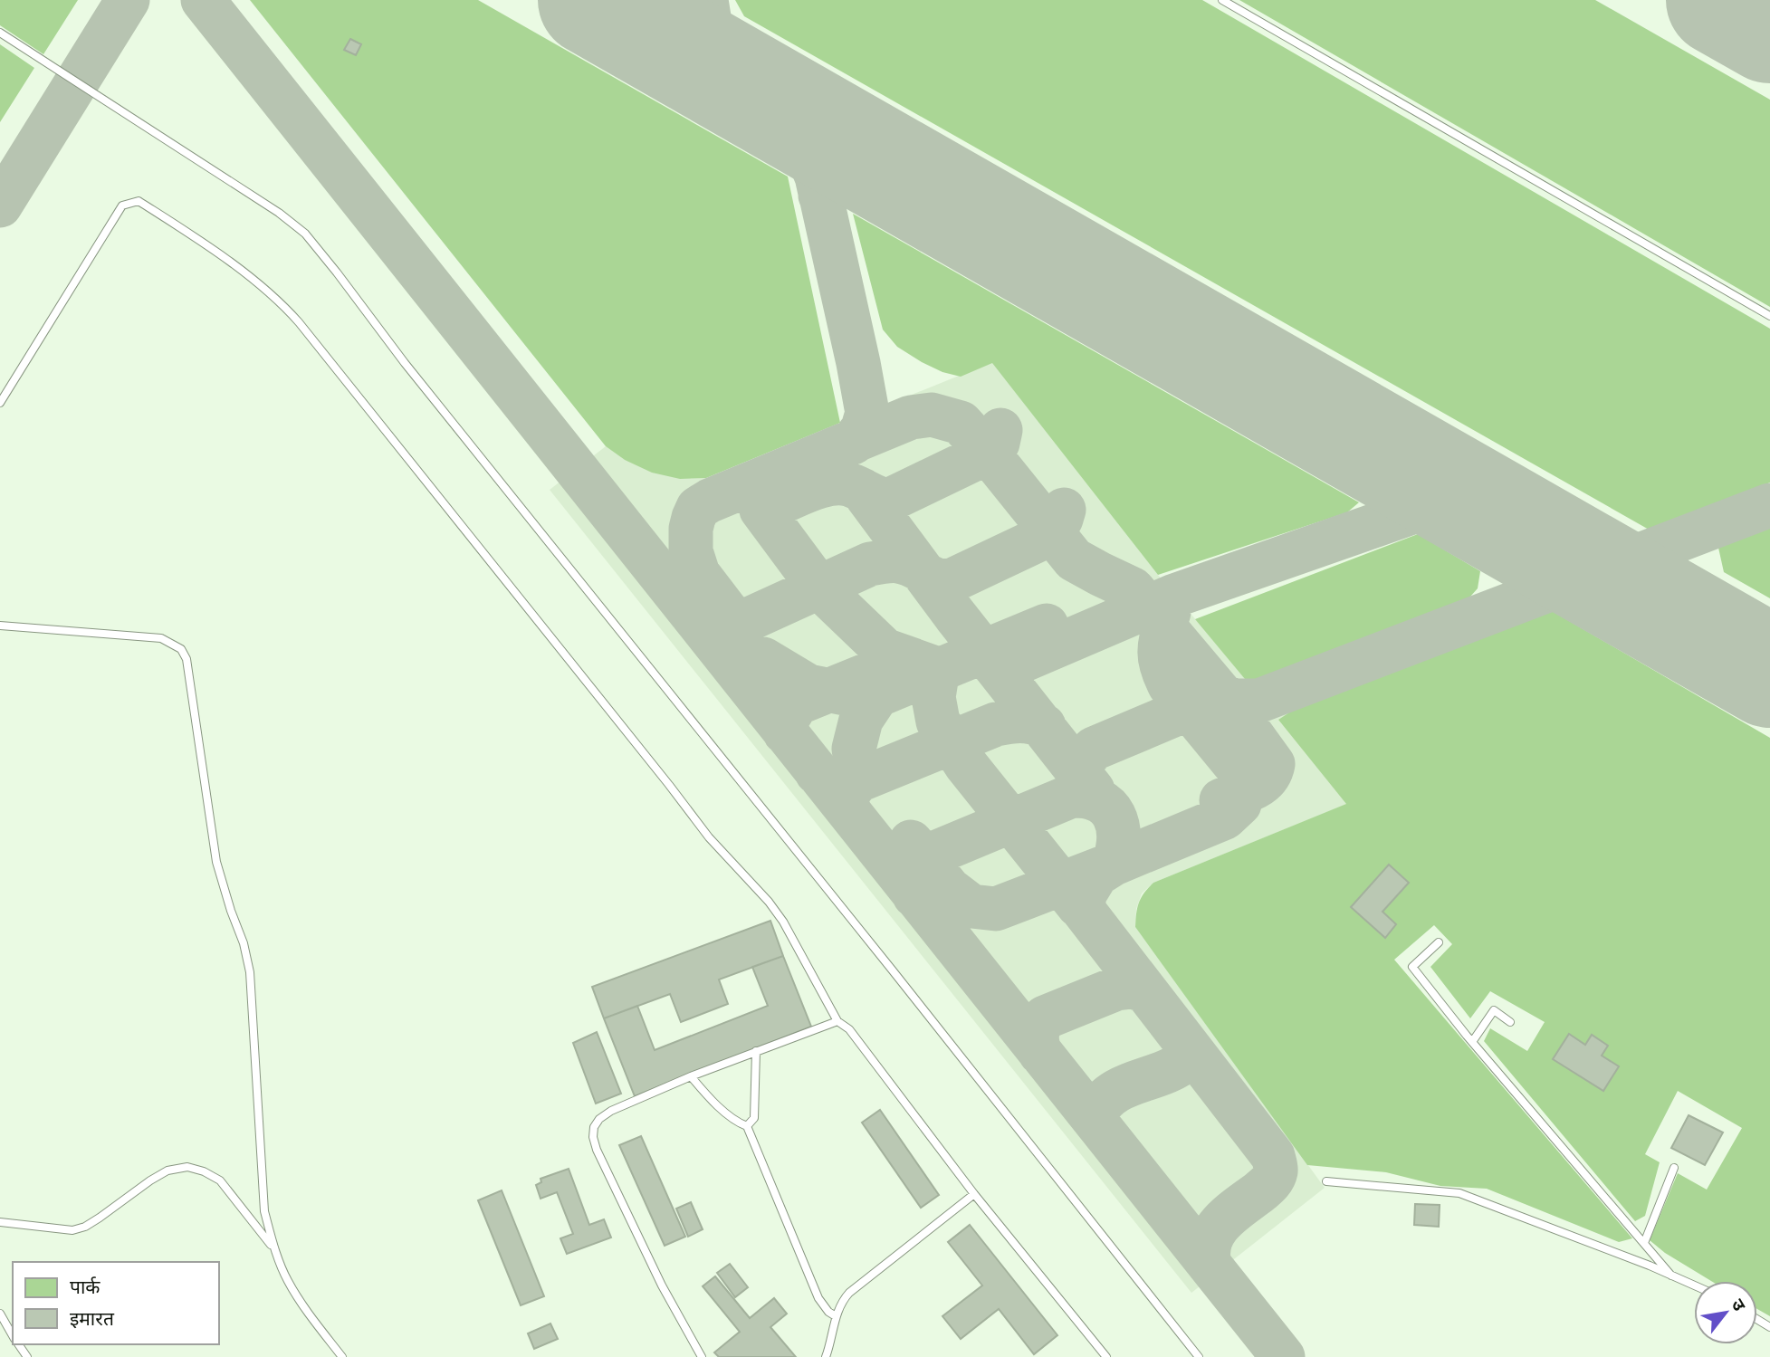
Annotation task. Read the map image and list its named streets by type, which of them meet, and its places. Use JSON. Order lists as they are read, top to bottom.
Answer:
{
  "legend": ["पार्क", "इमारत"],
  "north": "top right"
}
